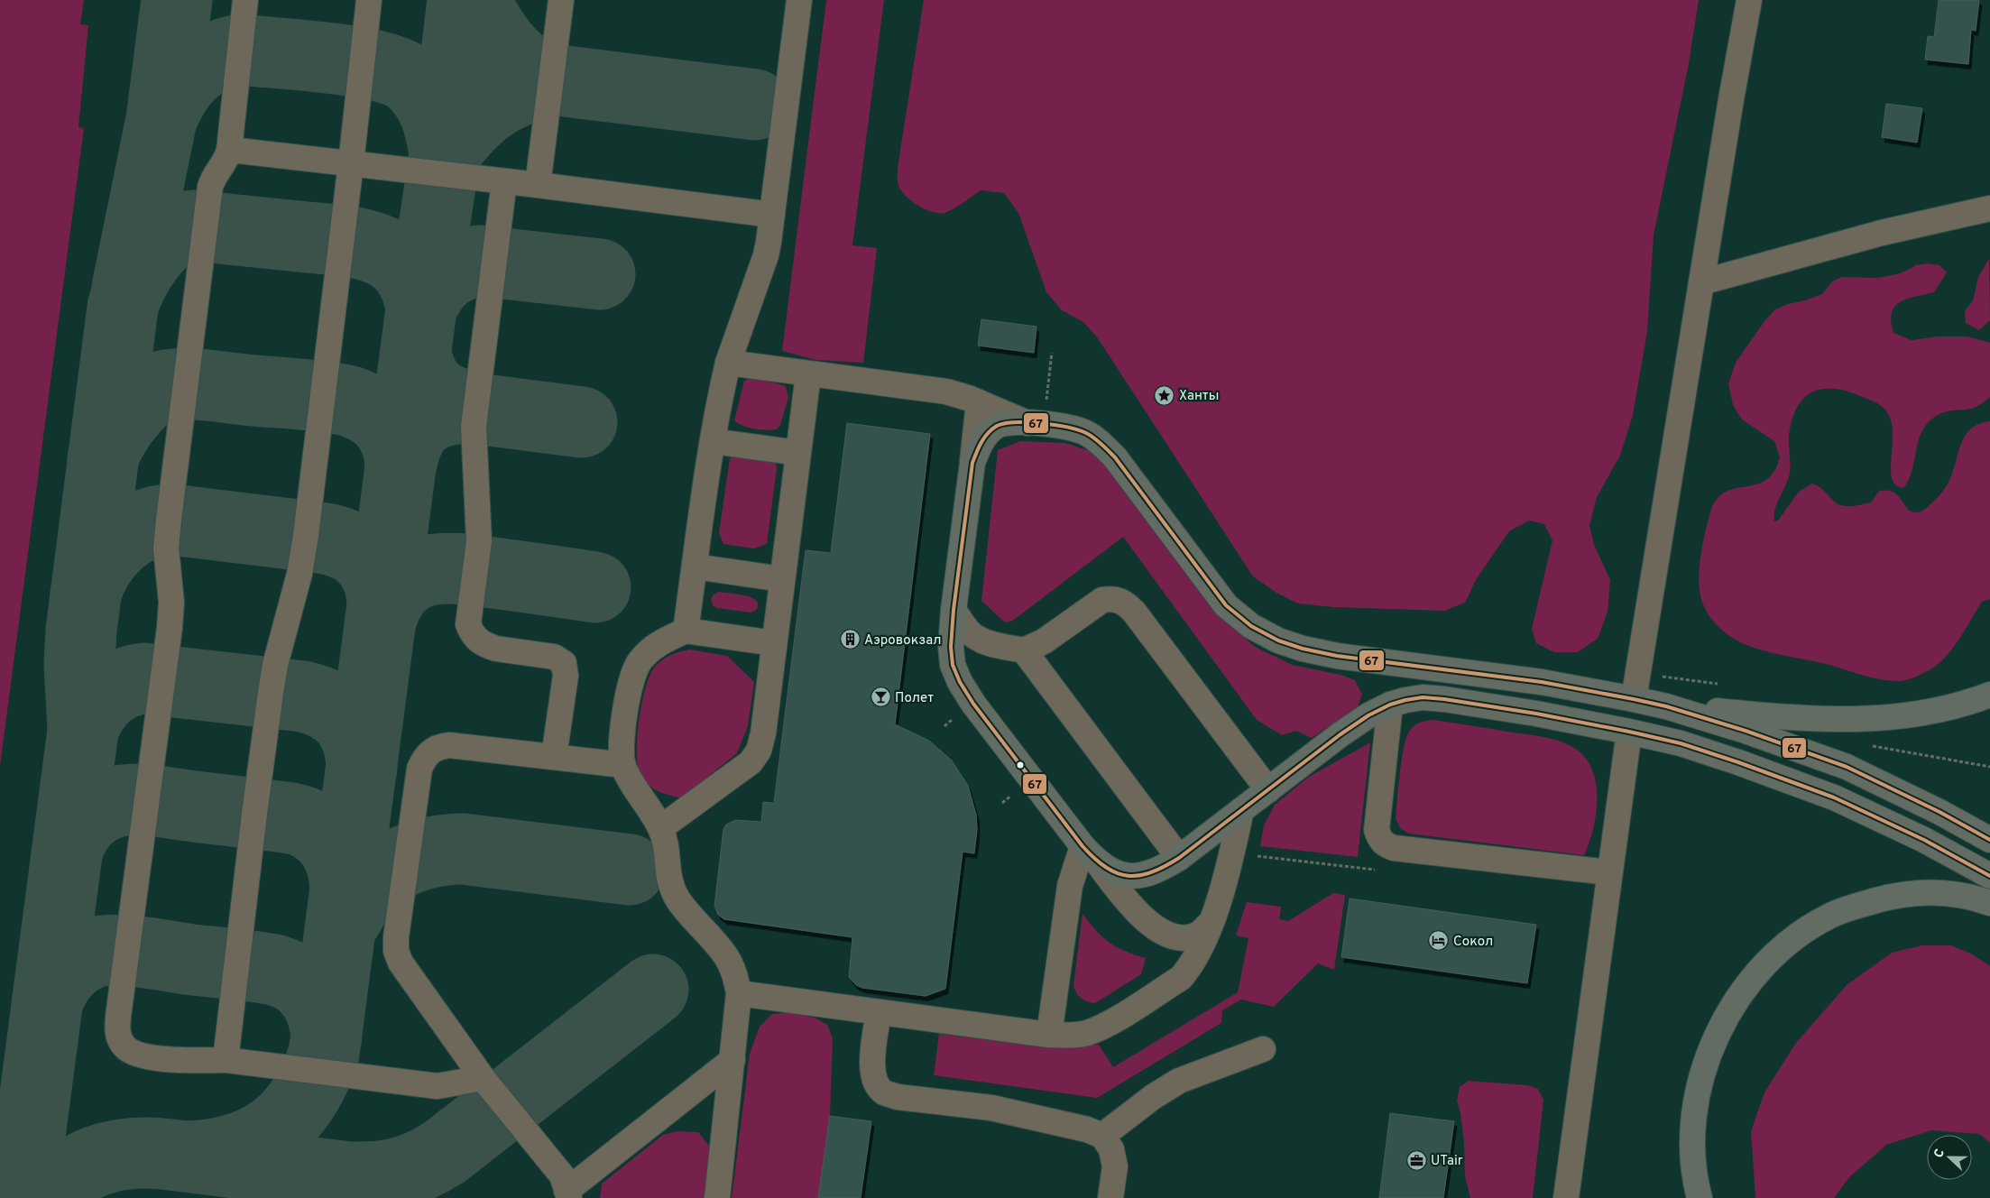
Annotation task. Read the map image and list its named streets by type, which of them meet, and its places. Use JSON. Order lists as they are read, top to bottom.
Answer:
{
  "places": {
    "place": ["Ханты"],
    "building": ["Аэровокзал"],
    "bar": ["Полет"],
    "hotel": ["Сокол"],
    "office": ["UTair"]
  },
  "lines": ["transit line 67"],
  "north": "left"
}
